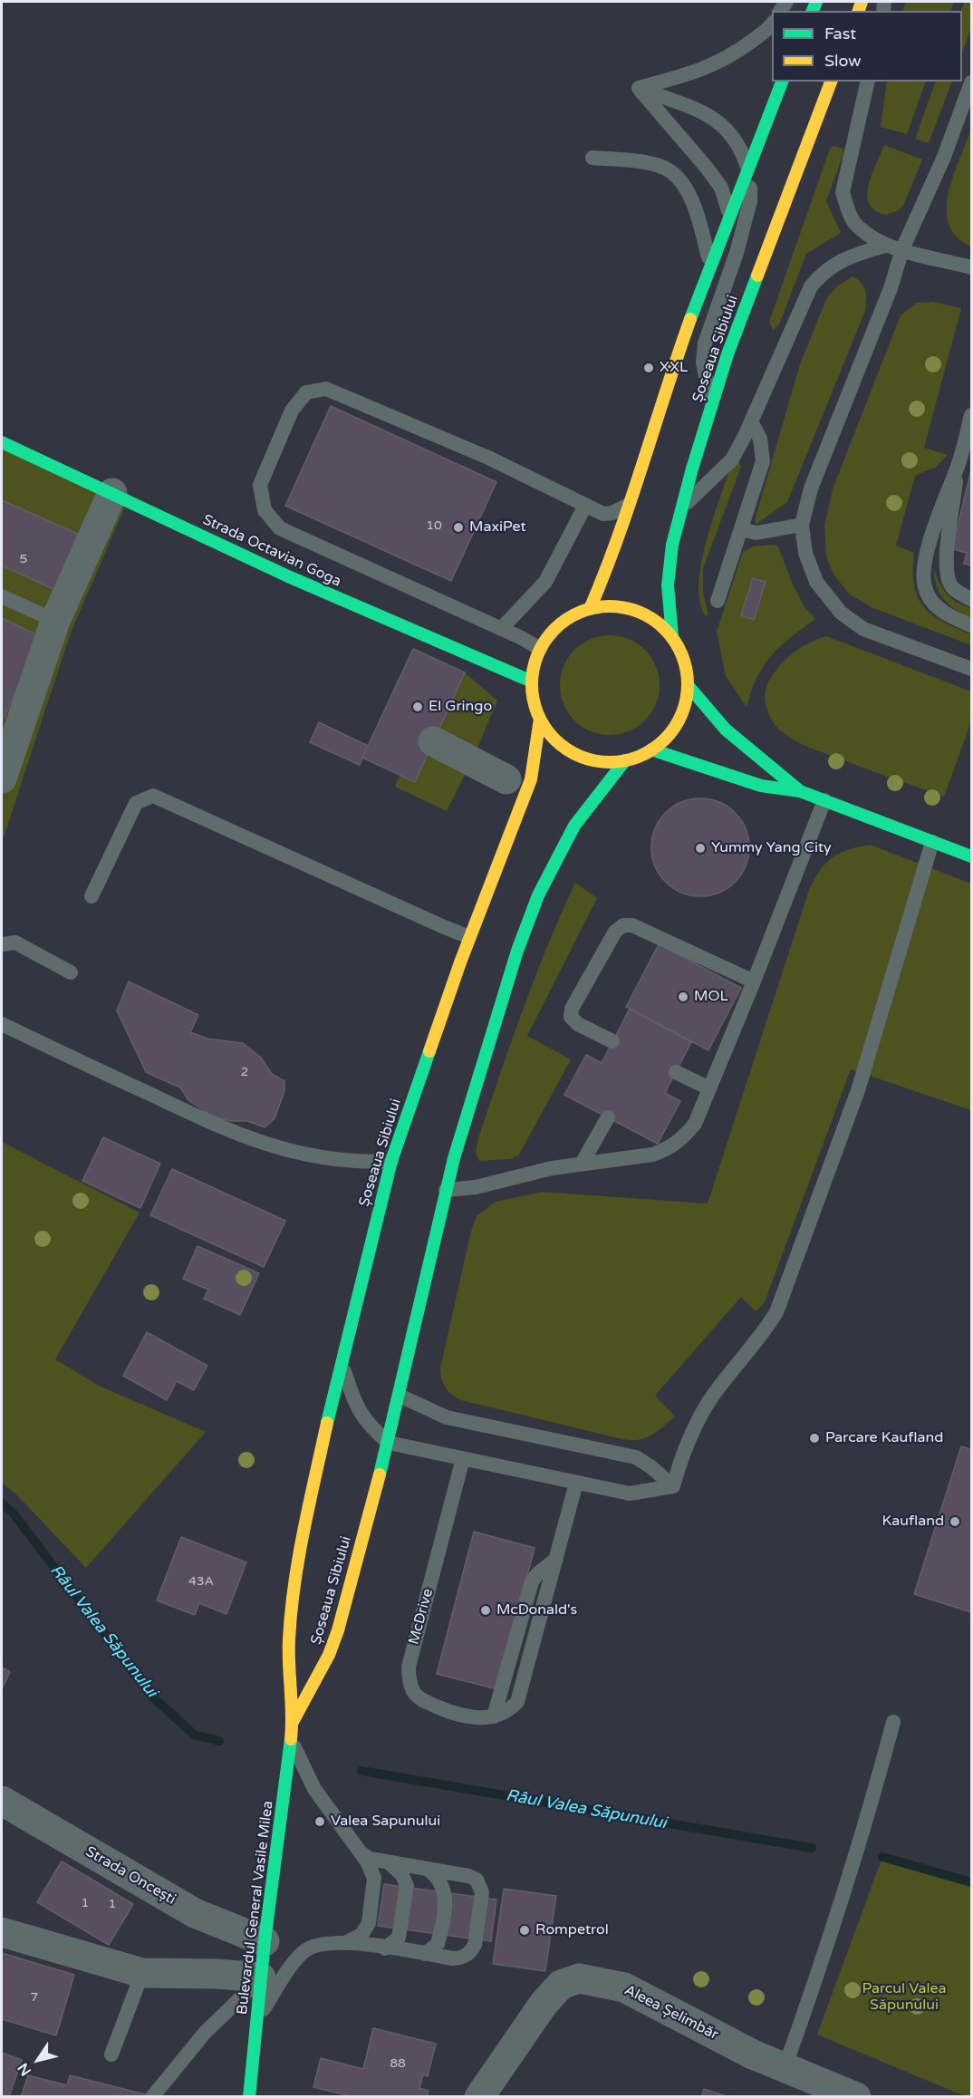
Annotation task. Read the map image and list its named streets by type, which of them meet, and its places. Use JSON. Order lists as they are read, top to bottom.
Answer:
{
  "streets": {
    "main road": ["Șoseaua Sibiului", "Strada Octavian Goga", "Bulevardul General Vasile Milea"],
    "street": ["Strada Oncești", "Aleea Șelimbăr"],
    "lane": ["McDrive"]
  },
  "crossings": [
    ["Șoseaua Sibiului", "Strada Octavian Goga"],
    ["Șoseaua Sibiului", "Bulevardul General Vasile Milea"],
    ["Strada Oncești", "Bulevardul General Vasile Milea"]
  ],
  "water": ["Râul Valea Săpunului"],
  "parks": ["Parcul Valea Săpunului"],
  "places": [
    "XXL",
    "MaxiPet",
    "El Gringo",
    "Yummy Yang City",
    "MOL",
    "Parcare Kaufland",
    "Kaufland",
    "McDonald's",
    "Valea Sapunului",
    "Rompetrol"
  ],
  "house_numbers": [
    "10",
    "5",
    "2",
    "43A",
    "1",
    "1",
    "7",
    "88"
  ],
  "legend": ["Fast", "Slow"],
  "north": "bottom left"
}
